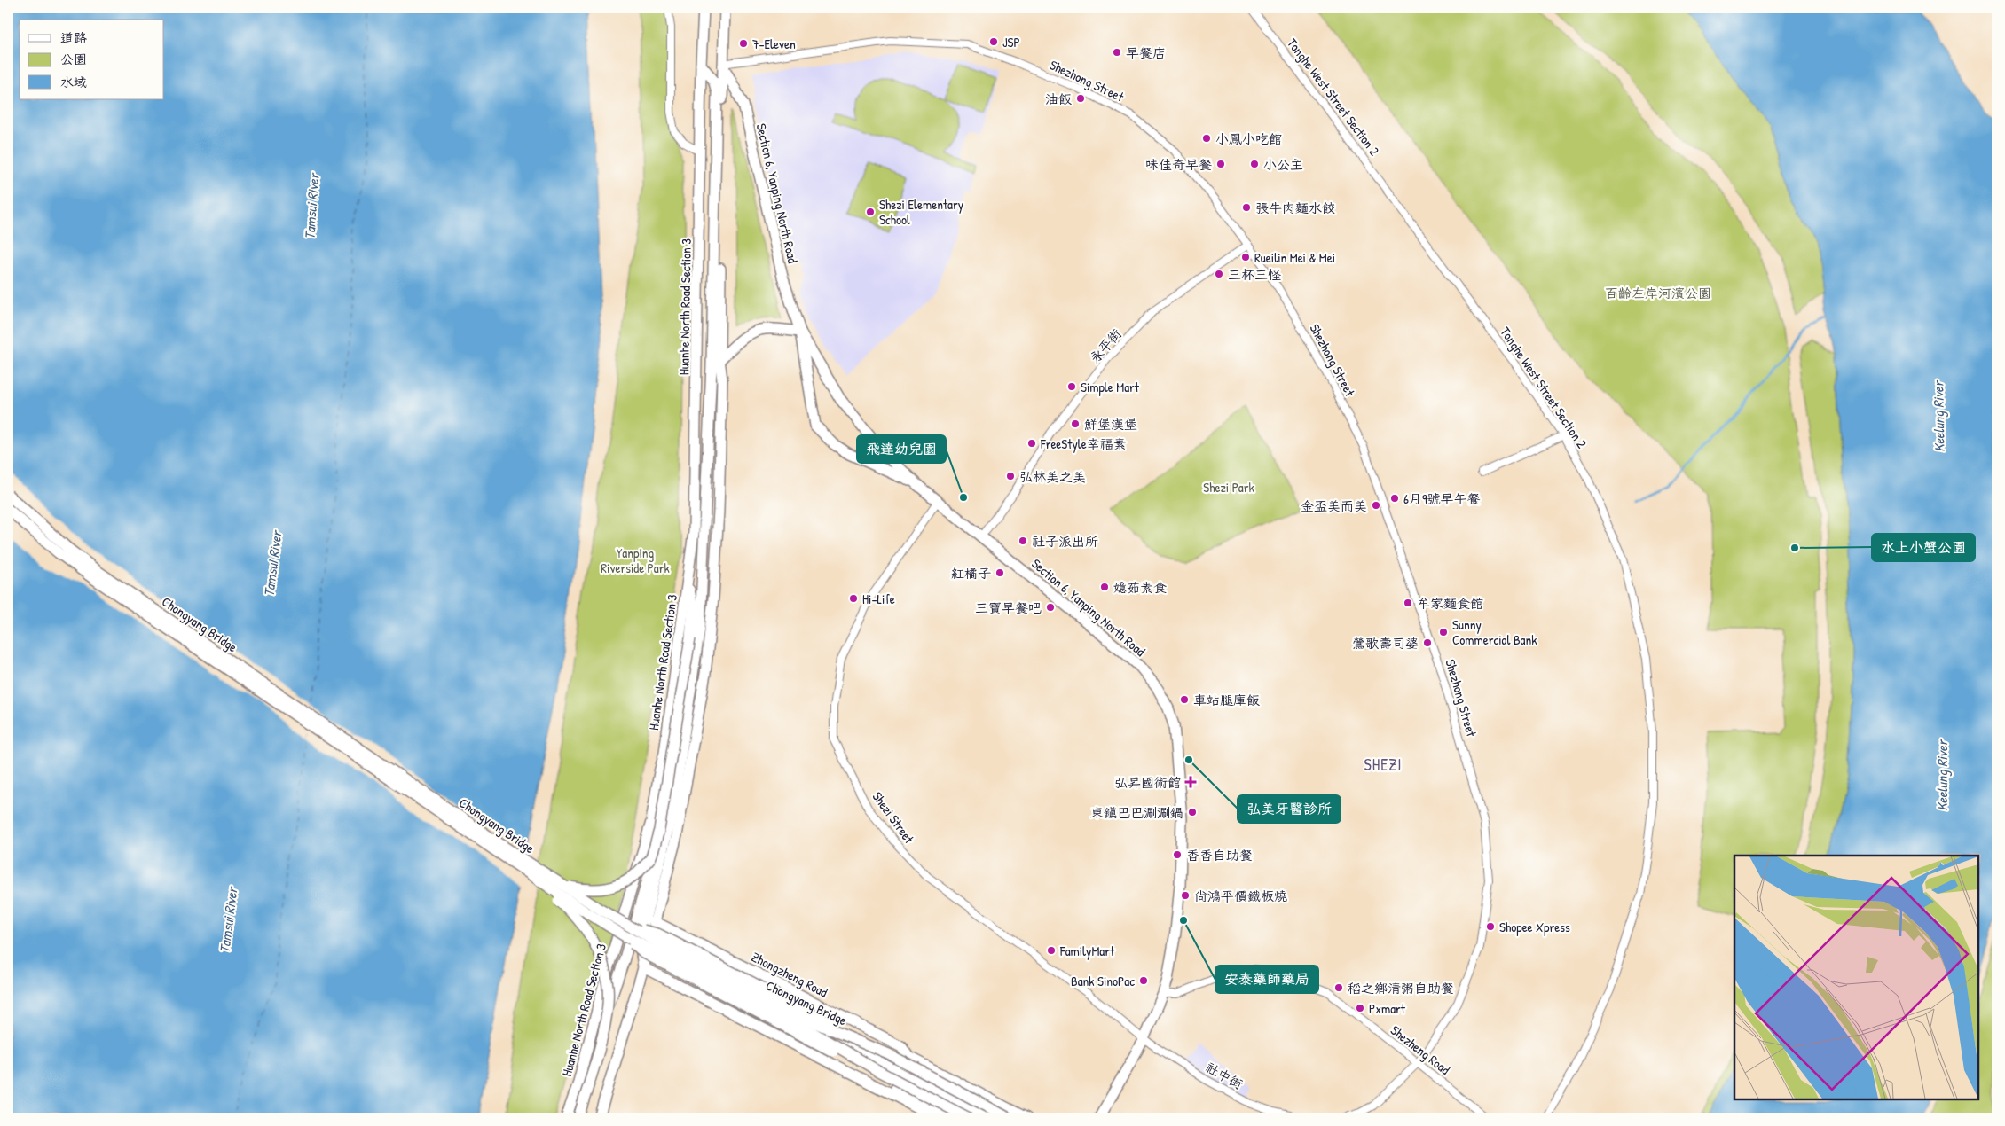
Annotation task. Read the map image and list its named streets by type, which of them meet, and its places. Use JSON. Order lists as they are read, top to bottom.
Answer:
{
  "streets": {
    "main road": [
      "Section 6, Yanping North Road",
      "Huanhe North Road Section 3",
      "Chongyang Bridge",
      "Zhongzheng Road"
    ],
    "street": [
      "Shezhong Street",
      "Tonghe West Street Section 2",
      "永平街",
      "Shezi Street",
      "Shezheng Road",
      "社中街"
    ]
  },
  "crossings": [
    ["Shezhong Street", "Section 6, Yanping North Road"],
    ["Shezhong Street", "永平街"],
    ["Shezhong Street", "Shezheng Road"],
    ["Section 6, Yanping North Road", "永平街"],
    ["Section 6, Yanping North Road", "Shezi Street"],
    ["Section 6, Yanping North Road", "Shezheng Road"],
    ["Section 6, Yanping North Road", "社中街"],
    ["Shezi Street", "社中街"]
  ],
  "districts": ["SHEZI"],
  "water": ["Tamsui River", "Keelung River"],
  "parks": ["百齡左岸河濱公園", "Shezi Park", "Yanping Riverside Park"],
  "places": {
    "other": [
      "JSP",
      "7-Eleven",
      "早餐店",
      "油飯",
      "小鳳小吃館",
      "味佳奇早餐",
      "小公主",
      "張牛肉麵水餃",
      "Shezi Elementary School",
      "Rueilin Mei & Mei",
      "三杯三怪",
      "Simple Mart",
      "鮮堡漢堡",
      "FreeStyle幸福素",
      "弘林美之美",
      "飛達幼兒園",
      "6月9號早午餐",
      "金盃美而美",
      "社子派出所",
      "水上小蟹公園",
      "紅橘子",
      "嬑茹素食",
      "Hi-Life",
      "牟家麵食館",
      "三寶早餐吧",
      "Sunny Commercial Bank",
      "鶯歌壽司婆",
      "車站腿庫飯",
      "弘美牙醫診所",
      "東鎮巴巴涮涮鍋",
      "香香自助餐",
      "尚鴻平價鐵板燒",
      "安泰藥師藥局",
      "Shopee Xpress",
      "FamilyMart",
      "Bank SinoPac",
      "稻之鄉清粥自助餐",
      "Pxmart"
    ],
    "health": ["弘昇國術館"]
  },
  "legend": ["道路", "公園", "水域"]
}
